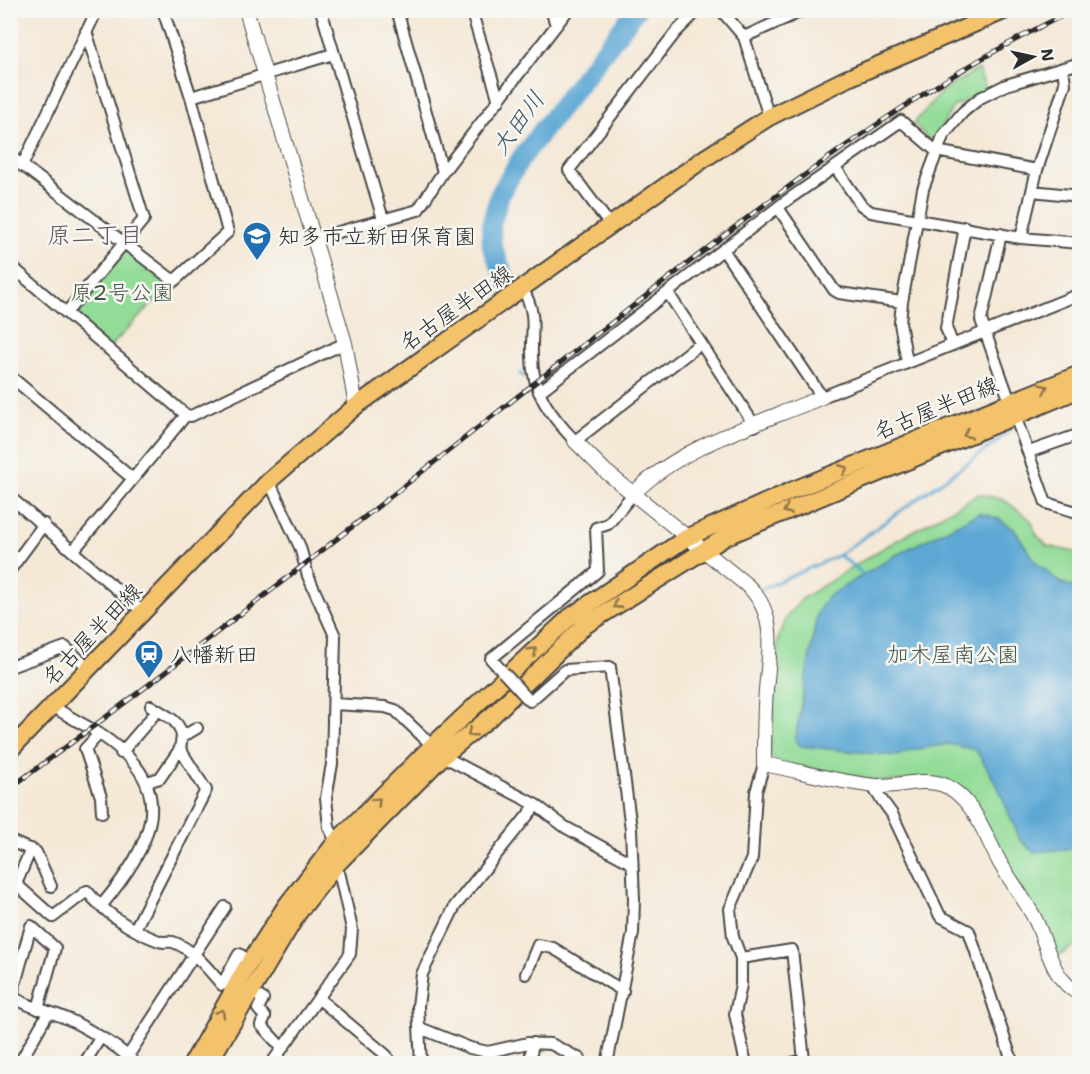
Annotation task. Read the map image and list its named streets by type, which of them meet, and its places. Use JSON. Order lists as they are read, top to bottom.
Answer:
{
  "streets": {
    "main road": ["名古屋半田線"]
  },
  "districts": ["原二丁目"],
  "water": ["大田川"],
  "parks": ["原2号公園", "加木屋南公園"],
  "places": {
    "school or university": ["知多市立新田保育園"],
    "station": ["八幡新田"]
  },
  "north": "right"
}
